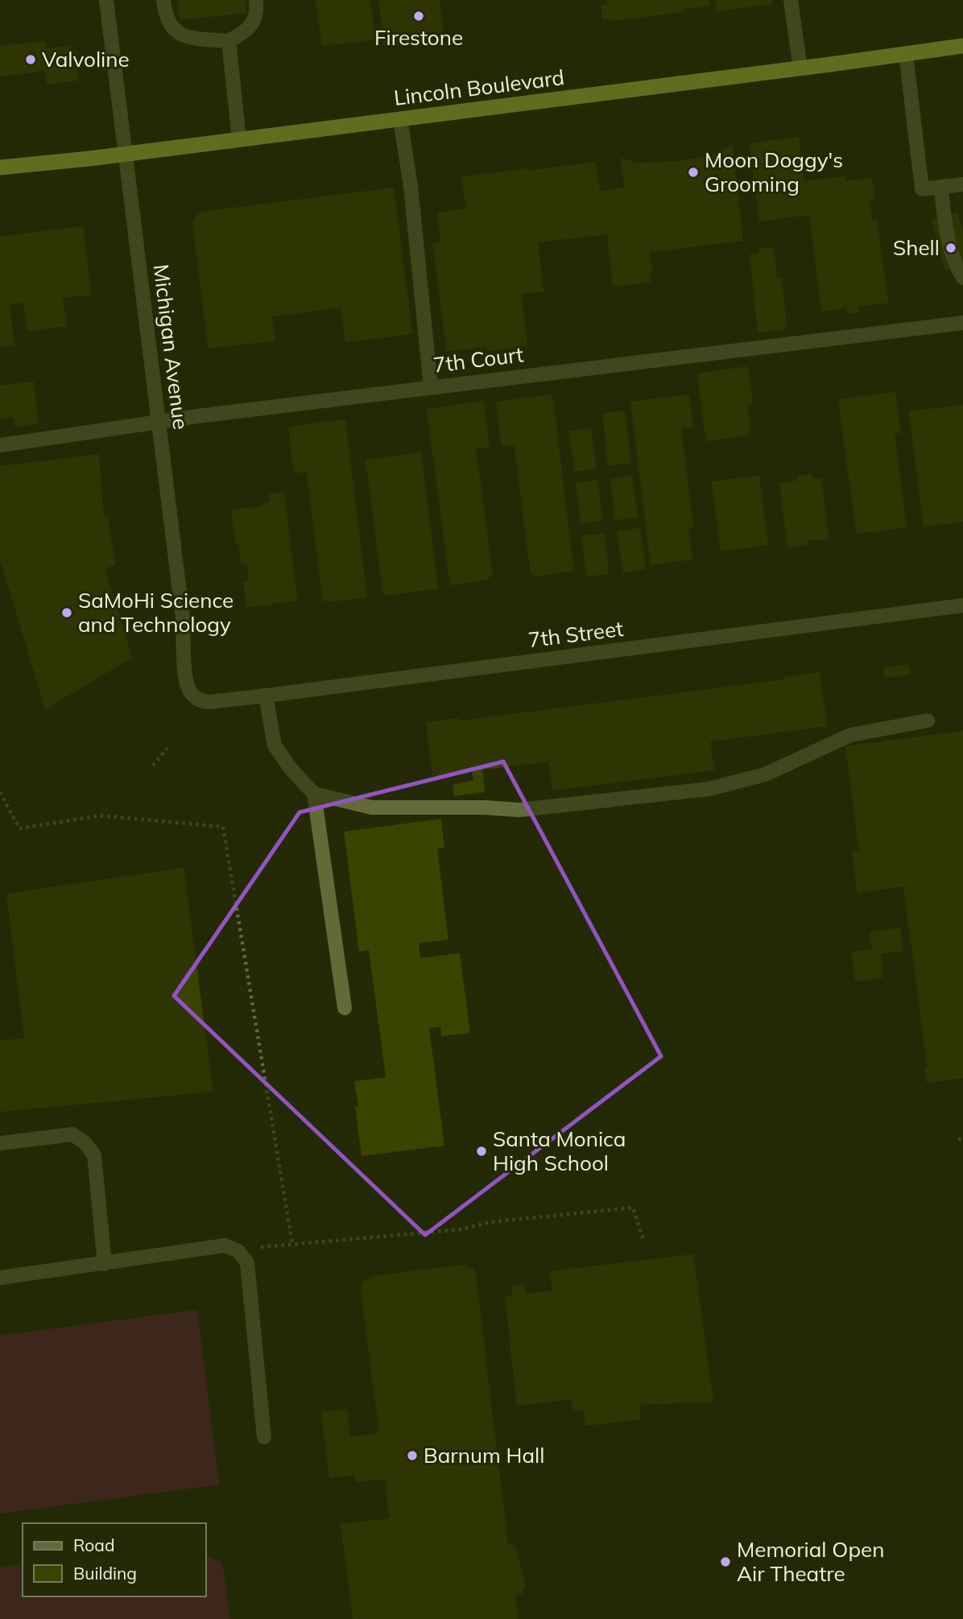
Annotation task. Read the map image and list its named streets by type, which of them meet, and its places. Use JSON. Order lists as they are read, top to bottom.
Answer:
{
  "streets": {
    "highway": ["Lincoln Boulevard"],
    "street": ["Michigan Avenue", "7th Court", "7th Street"]
  },
  "crossings": [
    ["Lincoln Boulevard", "Michigan Avenue"],
    ["Michigan Avenue", "7th Court"],
    ["Michigan Avenue", "7th Street"]
  ],
  "places": [
    "Firestone",
    "Valvoline",
    "Moon Doggy's Grooming",
    "Shell",
    "SaMoHi Science and Technology",
    "Santa Monica High School",
    "Barnum Hall",
    "Memorial Open Air Theatre"
  ],
  "legend": ["Road", "Building"]
}
